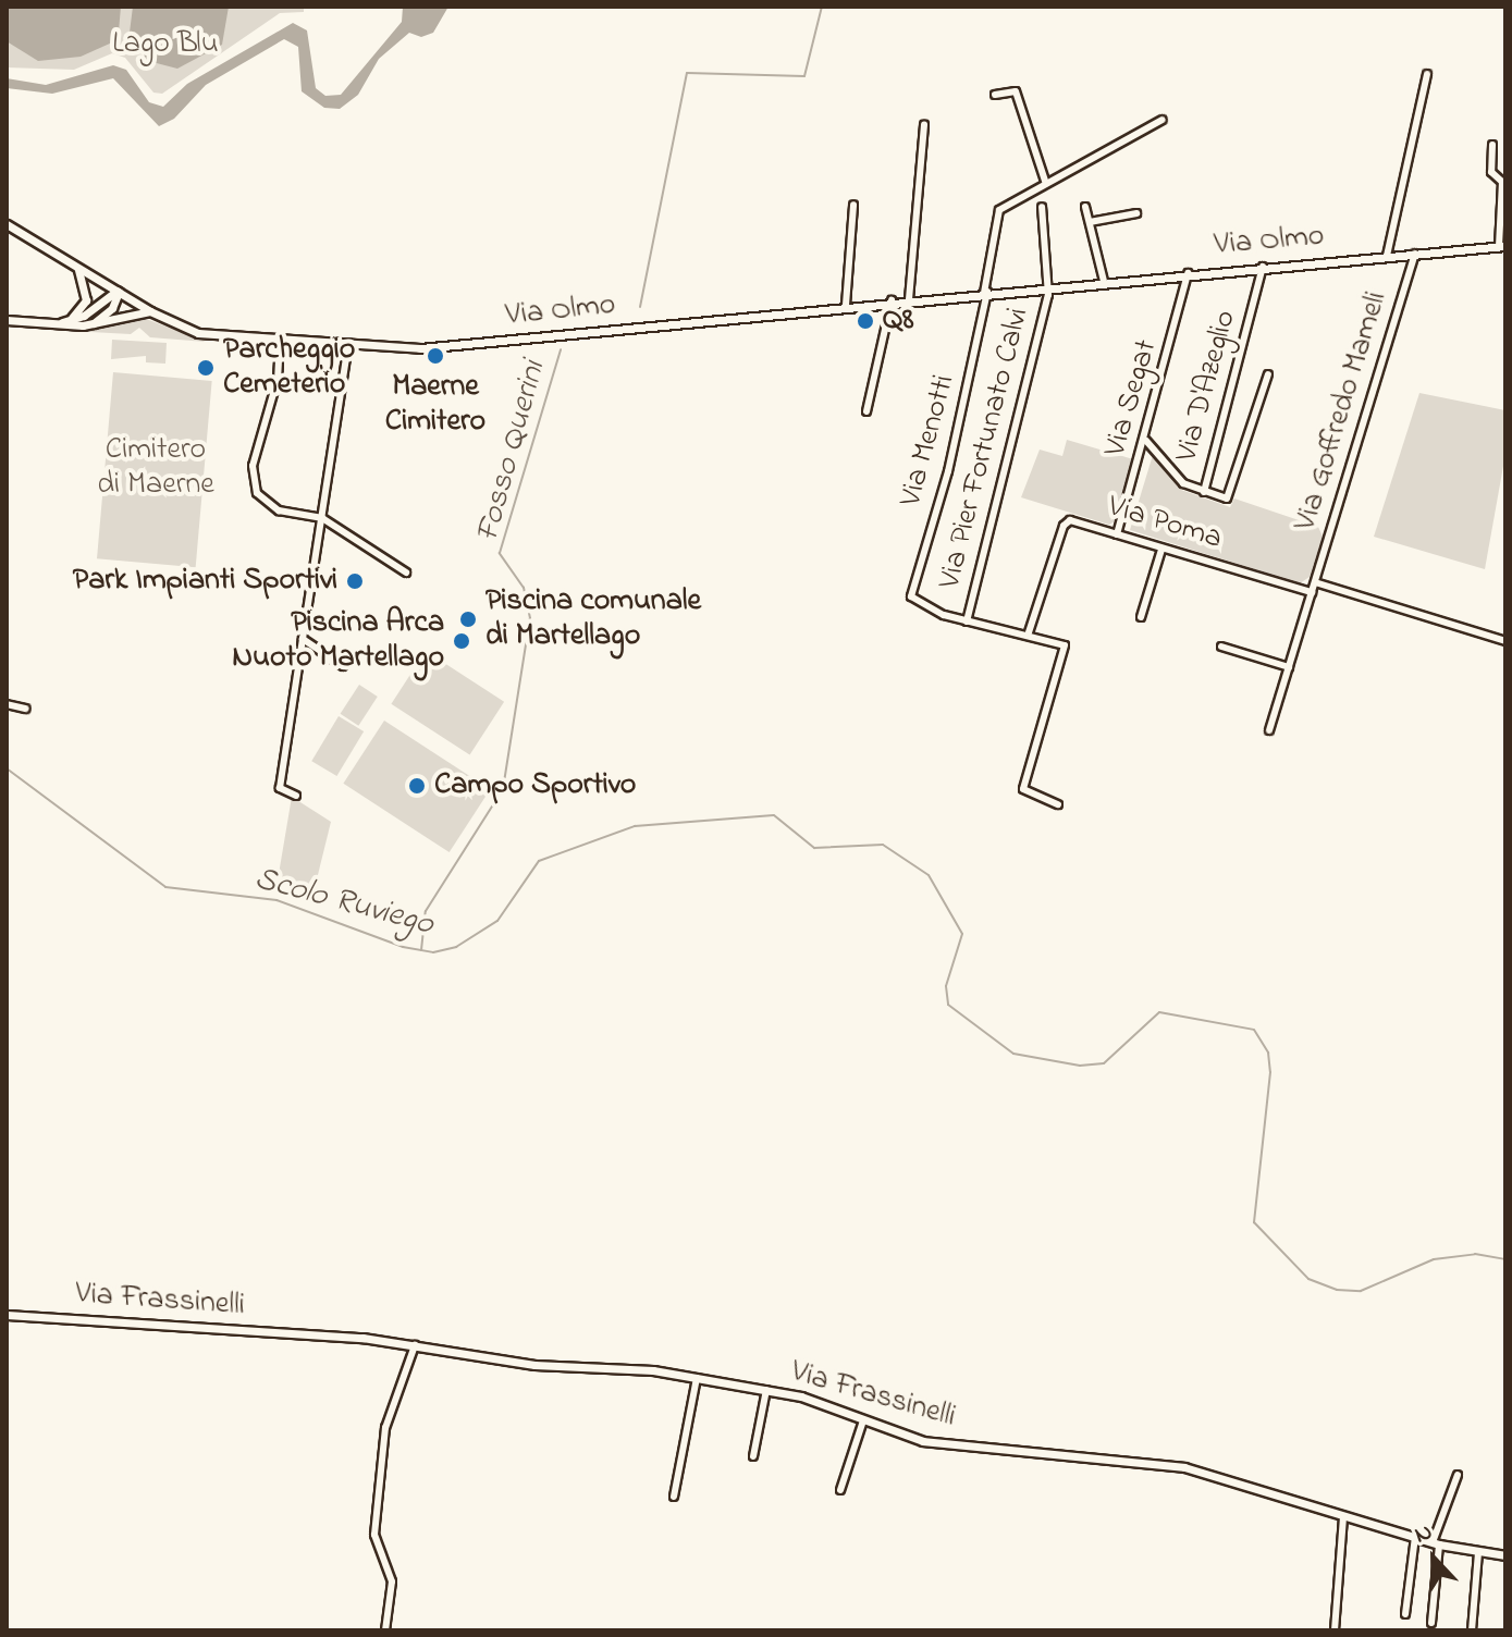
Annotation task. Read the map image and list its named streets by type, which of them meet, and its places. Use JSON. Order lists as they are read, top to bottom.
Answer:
{
  "streets": {
    "street": [
      "Via Olmo",
      "Via D'Azeglio",
      "Via Segat",
      "Via Goffredo Mameli",
      "Via Menotti",
      "Via Pier Fortunato Calvi",
      "Via Poma",
      "Via Frassinelli"
    ]
  },
  "crossings": [
    ["Via Olmo", "Via D'Azeglio"],
    ["Via Olmo", "Via Segat"],
    ["Via Olmo", "Via Goffredo Mameli"],
    ["Via Olmo", "Via Menotti"],
    ["Via Olmo", "Via Pier Fortunato Calvi"],
    ["Via D'Azeglio", "Via Segat"],
    ["Via Segat", "Via Poma"],
    ["Via Goffredo Mameli", "Via Poma"],
    ["Via Menotti", "Via Pier Fortunato Calvi"]
  ],
  "water": ["Fosso Querini", "Scolo Ruviego"],
  "parks": ["Lago Blu", "Cimitero di Maerne"],
  "places": [
    "Q8",
    "Maerne Cimitero",
    "Parcheggio Cemeterio",
    "Park Impianti Sportivi",
    "Piscina comunale di Martellago",
    "Piscina Arca Nuoto Martellago",
    "Campo Sportivo"
  ],
  "north": "top"
}
